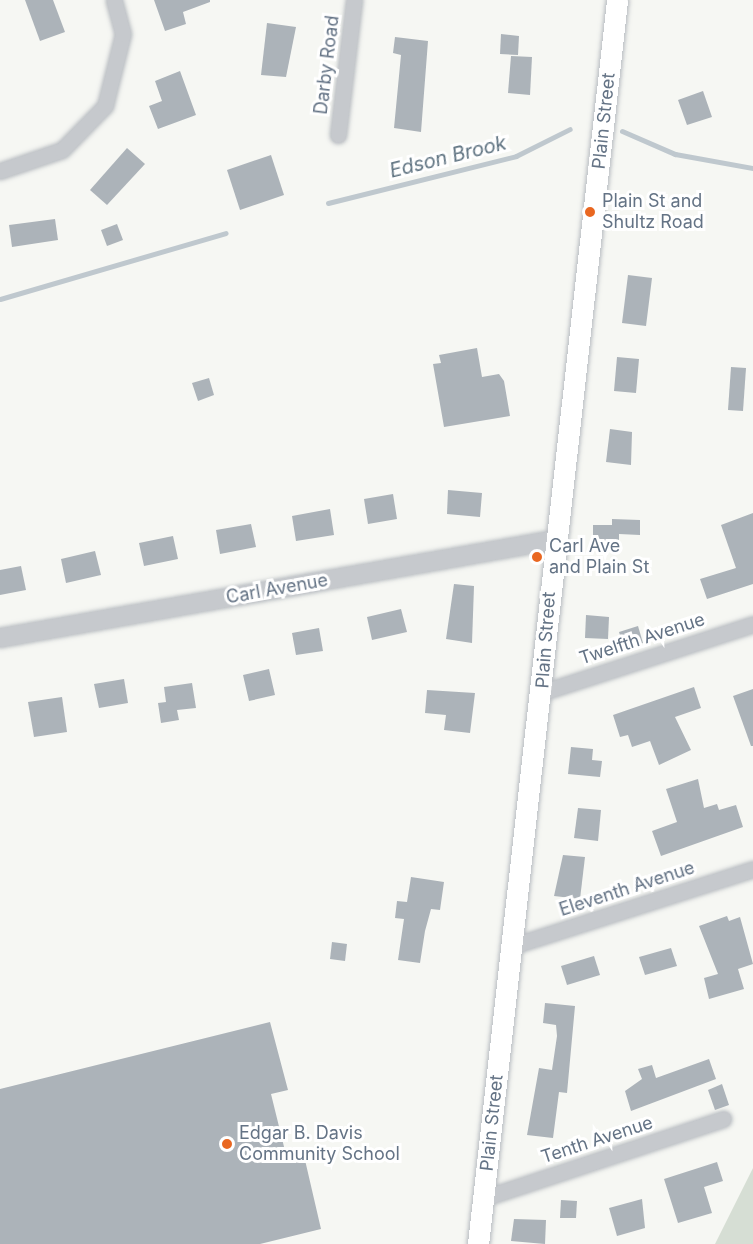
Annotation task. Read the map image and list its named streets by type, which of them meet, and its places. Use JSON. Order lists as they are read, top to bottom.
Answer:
{
  "streets": {
    "main road": ["Plain Street"],
    "street": [
      "Darby Road",
      "Carl Avenue",
      "Twelfth Avenue",
      "Eleventh Avenue",
      "Tenth Avenue"
    ]
  },
  "crossings": [
    ["Plain Street", "Carl Avenue"],
    ["Plain Street", "Twelfth Avenue"],
    ["Plain Street", "Eleventh Avenue"],
    ["Plain Street", "Tenth Avenue"]
  ],
  "water": ["Edson Brook"],
  "places": ["Plain St and Shultz Road", "Carl Ave and Plain St", "Edgar B. Davis Community School"]
}
